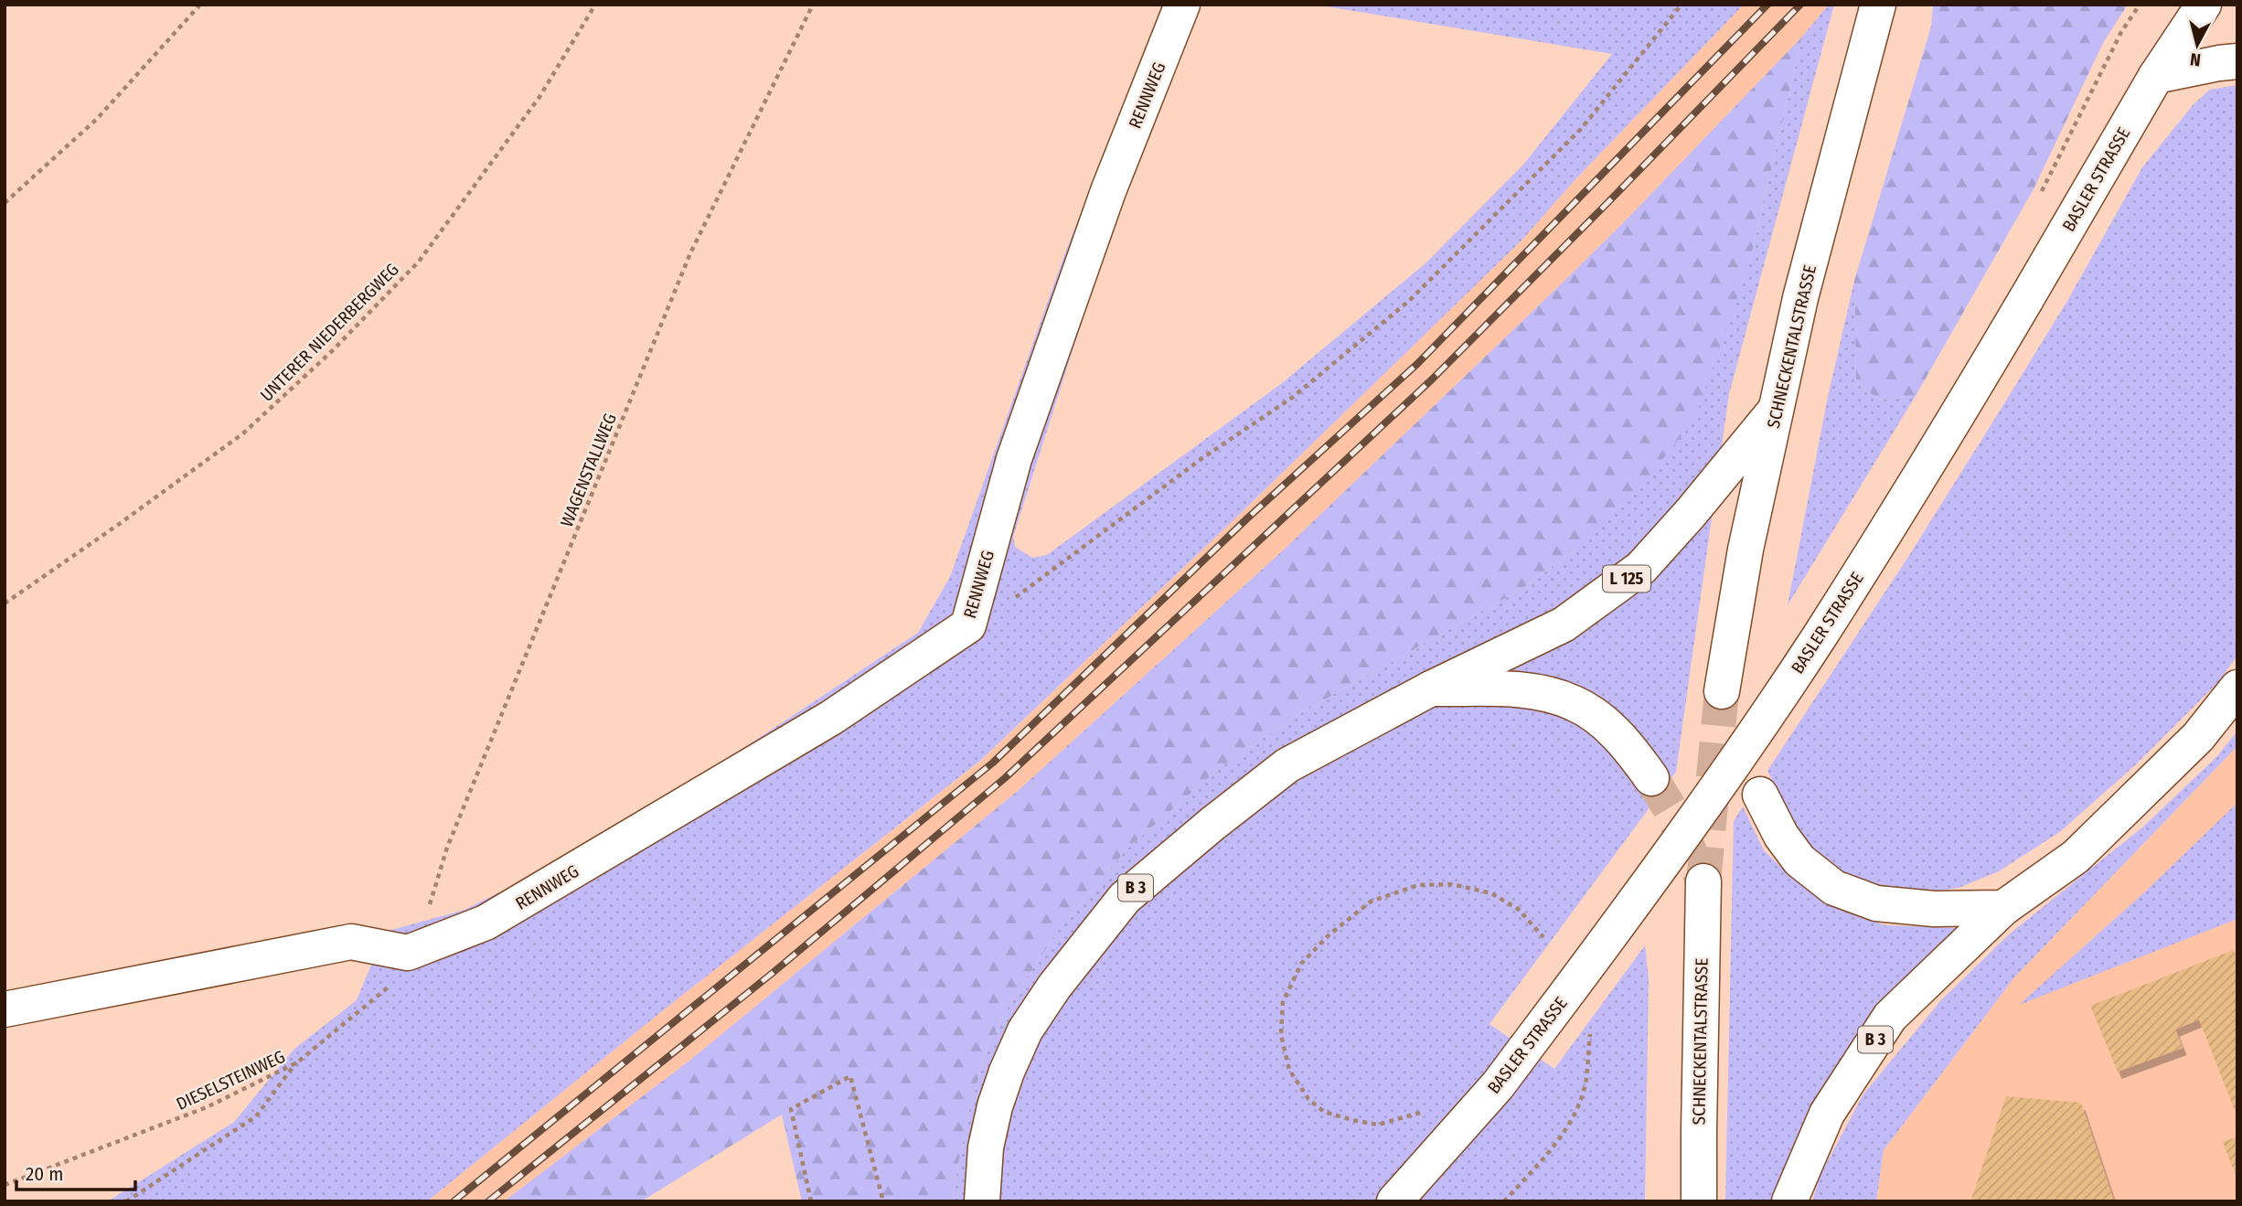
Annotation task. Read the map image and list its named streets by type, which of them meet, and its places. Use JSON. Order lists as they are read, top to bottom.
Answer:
{
  "streets": {
    "main road": [
      "RENNWEG",
      "BASLER STRASSE",
      "SCHNECKENTALSTRASSE",
      "L 125",
      "B 3"
    ],
    "path": ["UNTERER NIEDERBERGWEG", "WAGENSTALLWEG", "DIESELSTEINWEG"]
  },
  "crossings": [
    ["RENNWEG", "WAGENSTALLWEG"],
    ["SCHNECKENTALSTRASSE", "L 125"],
    ["WAGENSTALLWEG", "DIESELSTEINWEG"],
    ["L 125", "B 3"]
  ],
  "scale_bar": "20 m",
  "north": "bottom"
}
